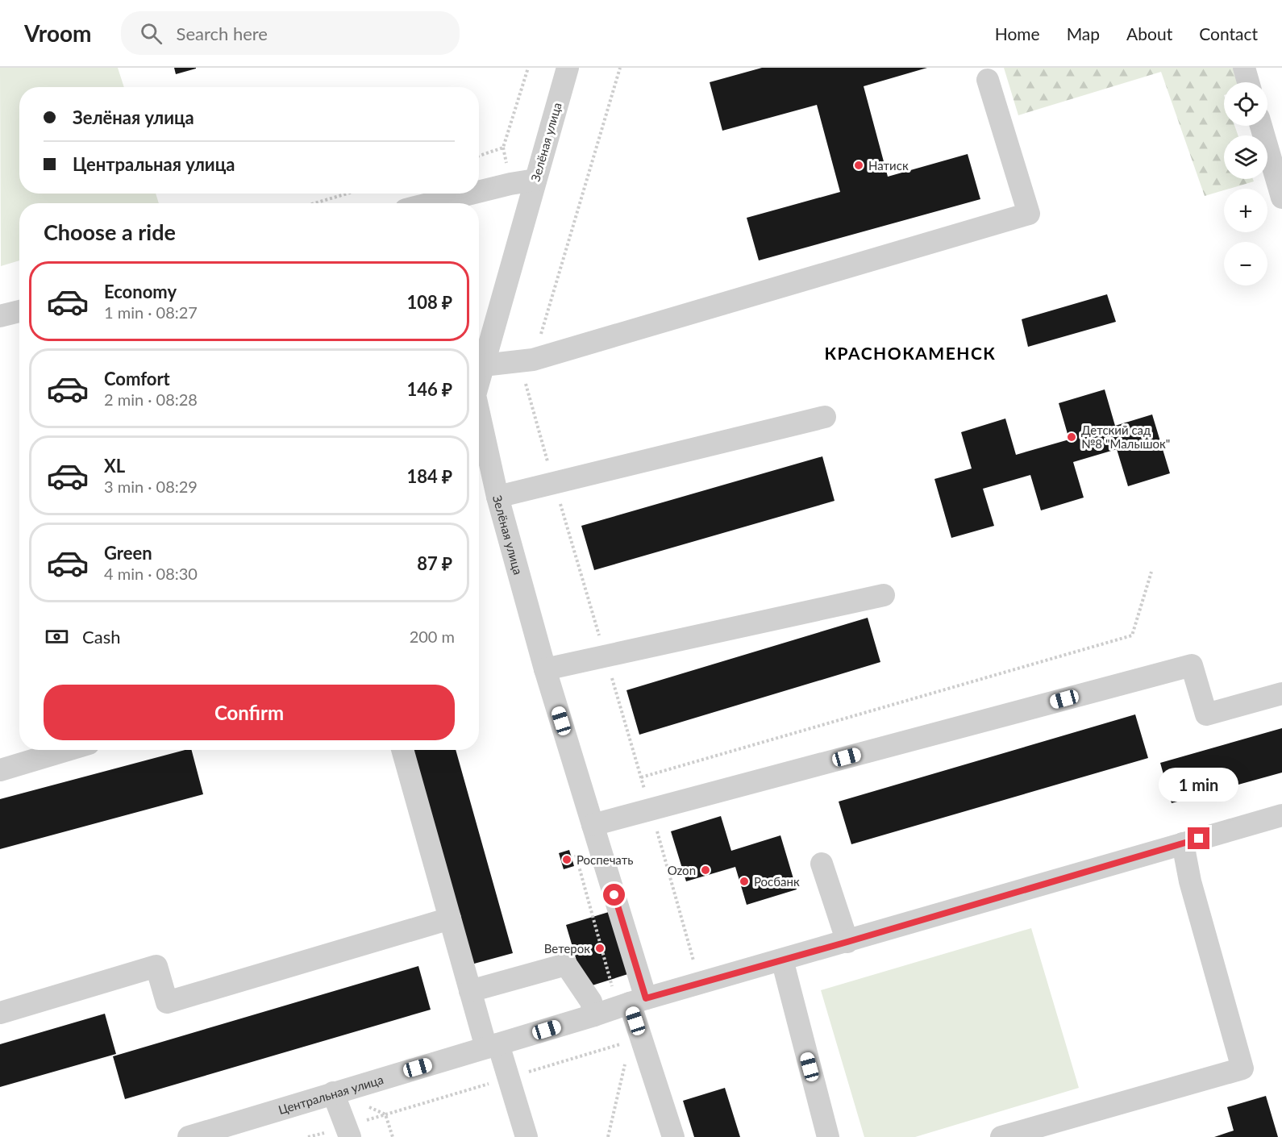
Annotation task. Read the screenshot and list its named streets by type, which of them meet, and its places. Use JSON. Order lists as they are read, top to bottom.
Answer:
{
  "streets": {
    "street": ["Зелёная улица", "Центральная улица"]
  },
  "crossings": [
    ["Зелёная улица", "Центральная улица"]
  ],
  "districts": ["КРАСНОКАМЕНСК"],
  "places": [
    "Натиск",
    "Детский сад №8 \"Малышок\"",
    "Роспечать",
    "Ozon",
    "Росбанк",
    "Ветерок"
  ],
  "page": {
    "header": "Vroom",
    "search": "Search here",
    "nav": [
      "Home",
      "Map",
      "About",
      "Contact"
    ],
    "map_buttons": ["+", "−"],
    "banner": ["Зелёная улица", "Центральная улица"],
    "heading": "Choose a ride",
    "list": [
      {
        "name": "Economy",
        "note": "1 min · 08:27",
        "value": "108 ₽"
      },
      {
        "name": "Comfort",
        "note": "2 min · 08:28",
        "value": "146 ₽"
      },
      {
        "name": "XL",
        "note": "3 min · 08:29",
        "value": "184 ₽"
      },
      {
        "name": "Green",
        "note": "4 min · 08:30",
        "value": "87 ₽"
      }
    ],
    "pay": ["Cash", "200 m"],
    "buttons": "Confirm",
    "bubble": "1 min"
  }
}
